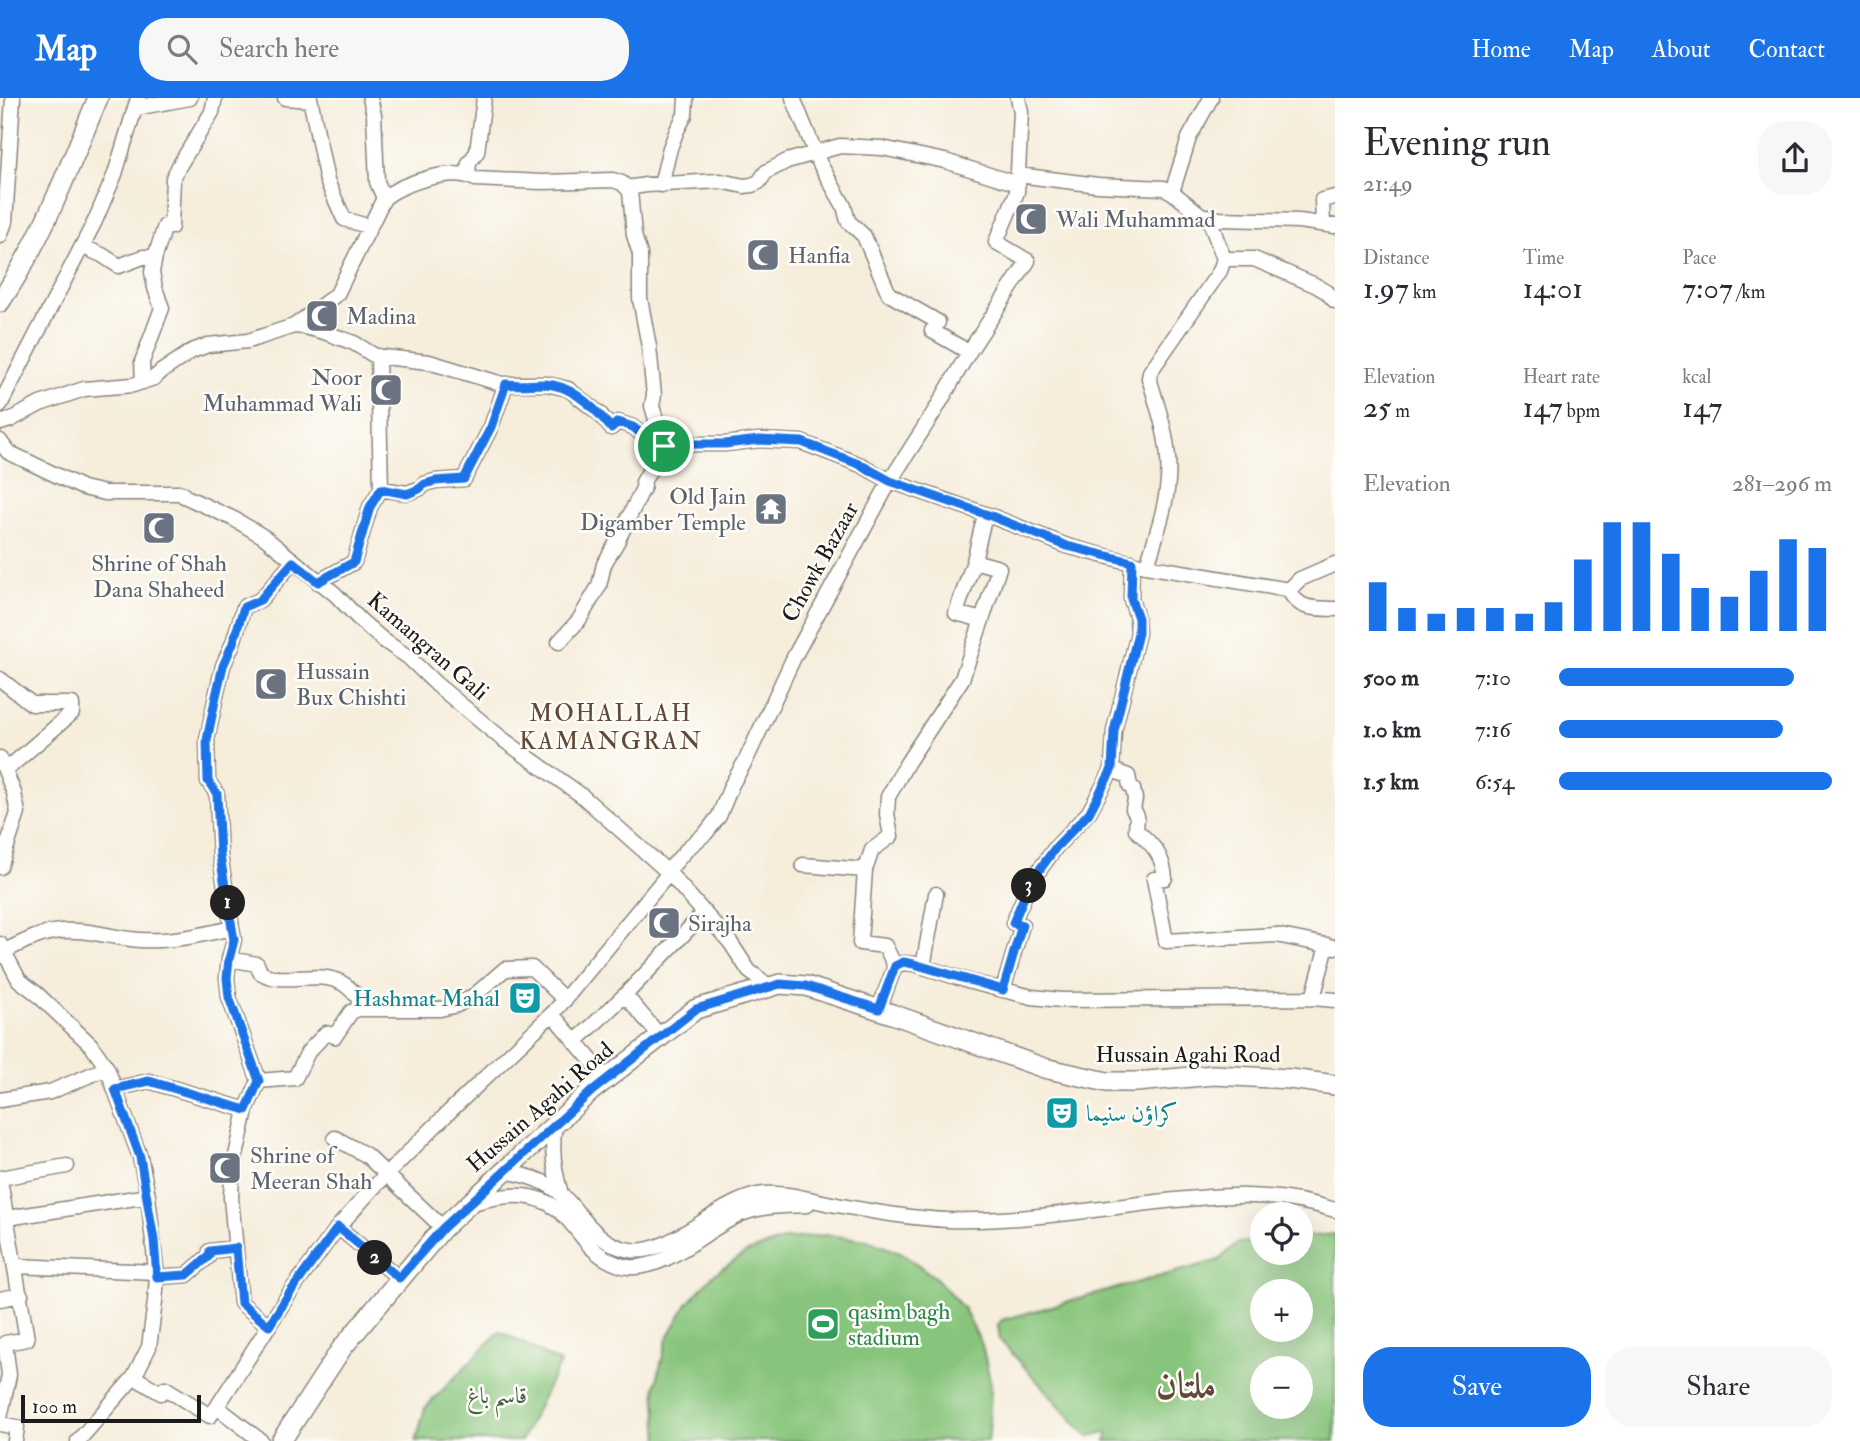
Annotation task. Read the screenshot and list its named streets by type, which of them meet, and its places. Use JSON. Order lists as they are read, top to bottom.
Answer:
{
  "streets": {
    "main road": ["Hussain Agahi Road"],
    "street": ["Chowk Bazaar", "Kamangran Gali"]
  },
  "crossings": [
    ["Chowk Bazaar", "Kamangran Gali"],
    ["Kamangran Gali", "Hussain Agahi Road"]
  ],
  "districts": ["MOHALLAH KAMANGRAN", "ملتان"],
  "parks": ["قاسم باغ"],
  "places": {
    "mosque": [
      "Wali Muhammad",
      "Hanfia",
      "Madina",
      "Noor Muhammad Wali",
      "Shrine of Shah Dana Shaheed",
      "Hussain Bux Chishti",
      "Sirajha",
      "Shrine of Meeran Shah"
    ],
    "temple": ["Old Jain Digamber Temple"],
    "theatre": ["Hashmat Mahal", "کراؤن سنیما"],
    "sports": ["qasim bagh stadium"]
  },
  "scale_bar": "100 m",
  "page": {
    "header": "Map",
    "search": "Search here",
    "nav": [
      "Home",
      "Map",
      "About",
      "Contact"
    ],
    "heading": ["Evening run", "21:49"],
    "stats": [
      ["Distance", "1.97 km"],
      ["Time", "14:01"],
      ["Pace", "7:07 /km"],
      ["Elevation", "25 m"],
      ["Heart rate", "147 bpm"],
      ["kcal", "147"]
    ],
    "chart": ["Elevation", "281–296 m"],
    "list": [
      {
        "name": "500 m",
        "note": "7:10"
      },
      {
        "name": "1.0 km",
        "note": "7:16"
      },
      {
        "name": "1.5 km",
        "note": "6:54"
      }
    ],
    "pins": ["3", "1", "2"],
    "map_buttons": ["+", "−"],
    "buttons": ["Save", "Share"],
    "scale": "100 m"
  }
}
